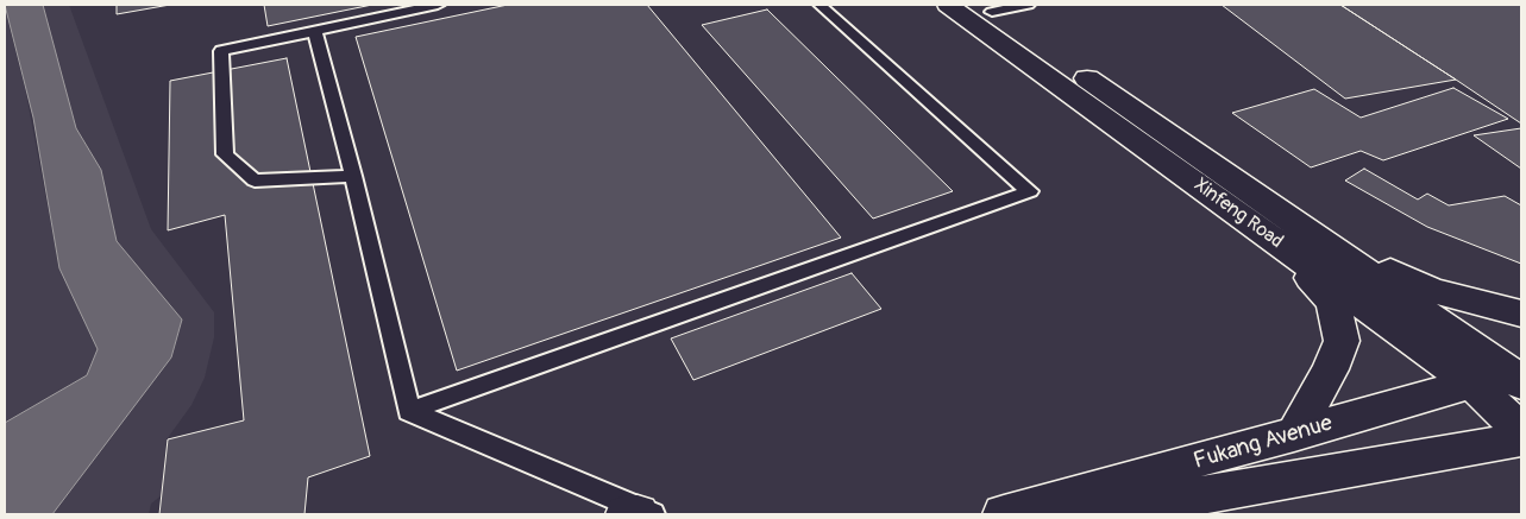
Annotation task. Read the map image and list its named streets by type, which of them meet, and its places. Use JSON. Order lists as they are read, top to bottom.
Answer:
{
  "streets": {
    "main road": ["Xinfeng Road", "Fukang Avenue"]
  },
  "crossings": [
    ["Xinfeng Road", "Fukang Avenue"]
  ]
}
